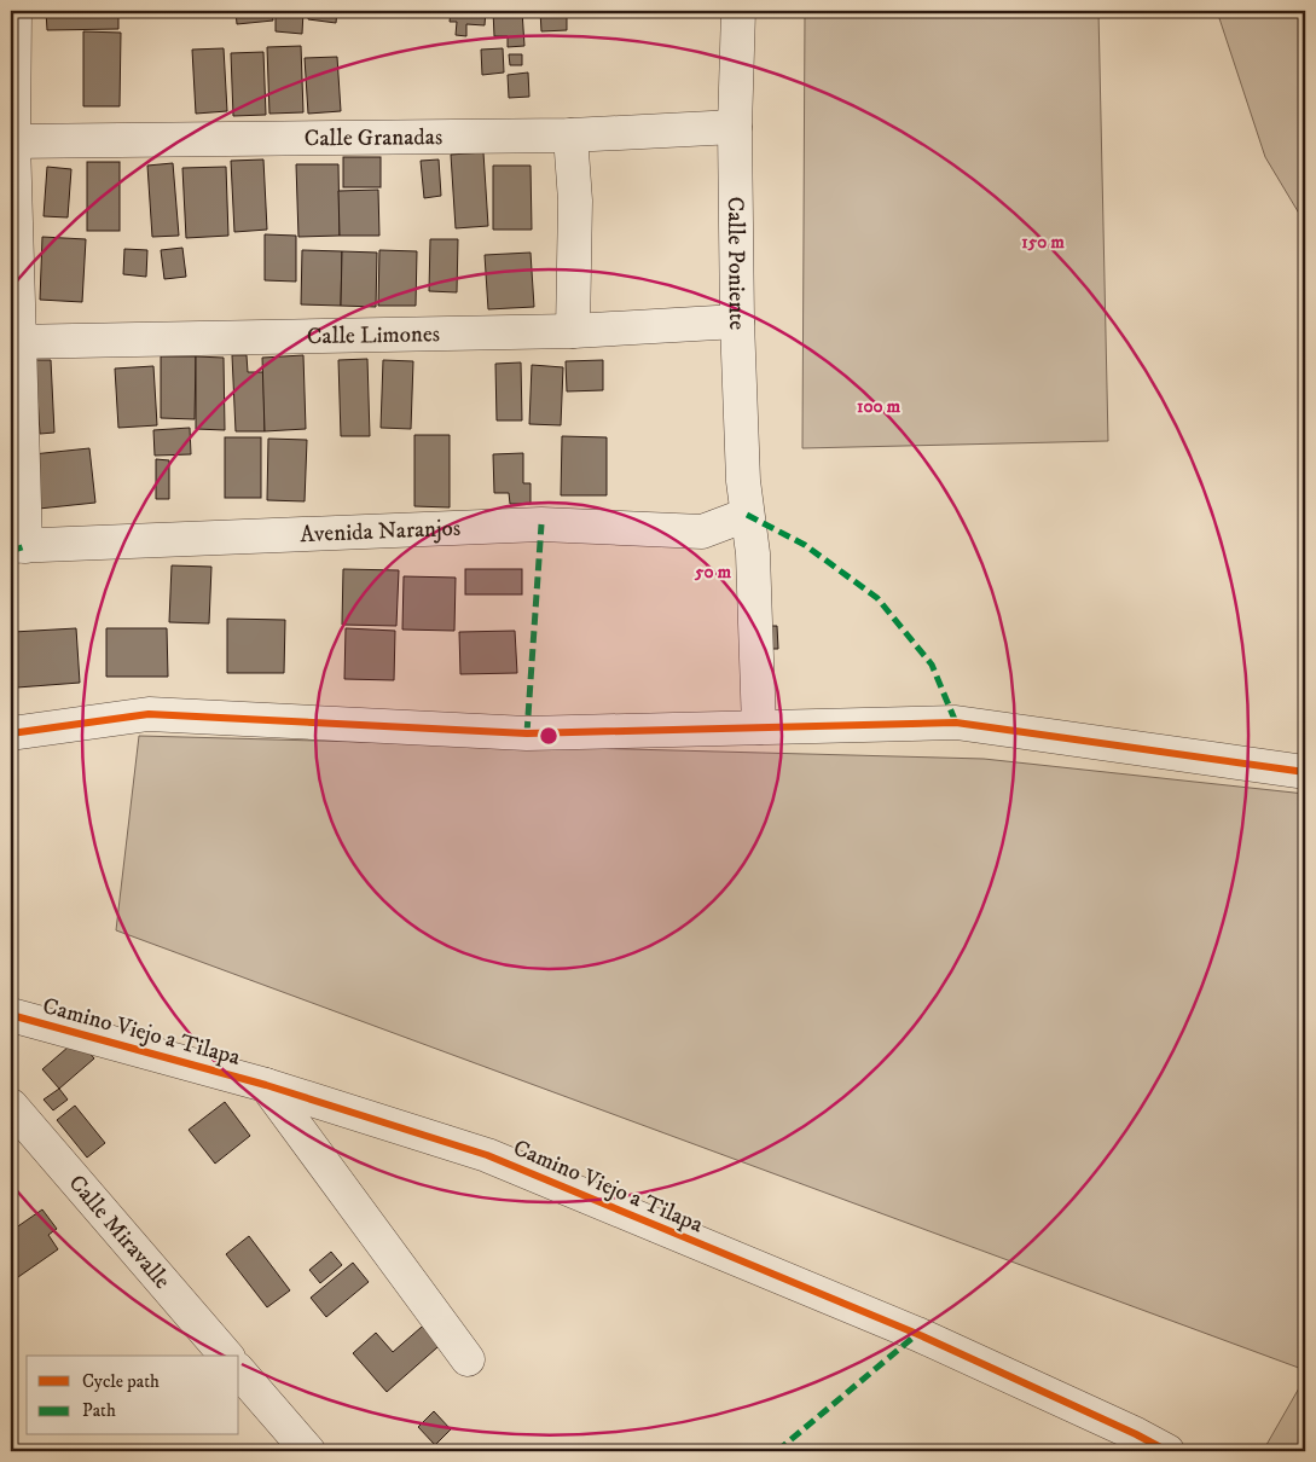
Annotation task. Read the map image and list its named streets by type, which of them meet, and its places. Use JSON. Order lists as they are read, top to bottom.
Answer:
{
  "streets": {
    "street": [
      "Calle Granadas",
      "Calle Poniente",
      "Calle Limones",
      "Avenida Naranjos",
      "Camino Viejo a Tilapa",
      "Calle Miravalle"
    ]
  },
  "crossings": [
    ["Calle Granadas", "Calle Poniente"],
    ["Calle Poniente", "Calle Limones"],
    ["Calle Poniente", "Avenida Naranjos"]
  ],
  "legend": ["Cycle path", "Path"],
  "rings": ["150 m", "100 m", "50 m"]
}
